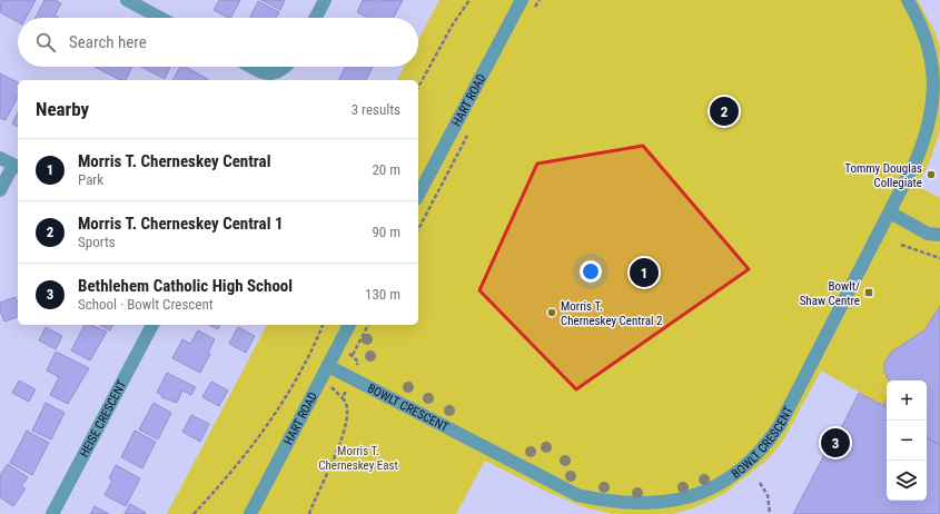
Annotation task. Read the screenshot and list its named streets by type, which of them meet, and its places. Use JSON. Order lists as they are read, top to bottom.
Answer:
{
  "streets": {
    "street": ["HART ROAD", "BOWLT CRESCENT", "HEISE CRESCENT"]
  },
  "crossings": [
    ["HART ROAD", "BOWLT CRESCENT"]
  ],
  "parks": ["Morris T. Cherneskey East"],
  "places": {
    "other": ["Tommy Douglas Collegiate", "Morris T. Cherneskey Central 2"],
    "transit": ["Bowlt/ Shaw Centre"]
  },
  "page": {
    "search": "Search here",
    "heading": ["Nearby", "3 results"],
    "pins": ["2", "1", "3"],
    "list": [
      {
        "mark": "1",
        "name": "Morris T. Cherneskey Central",
        "note": "Park",
        "value": "20 m"
      },
      {
        "mark": "2",
        "name": "Morris T. Cherneskey Central 1",
        "note": "Sports",
        "value": "90 m"
      },
      {
        "mark": "3",
        "name": "Bethlehem Catholic High School",
        "note": "School · Bowlt Crescent",
        "value": "130 m"
      }
    ],
    "map_buttons": ["+", "−"]
  }
}
